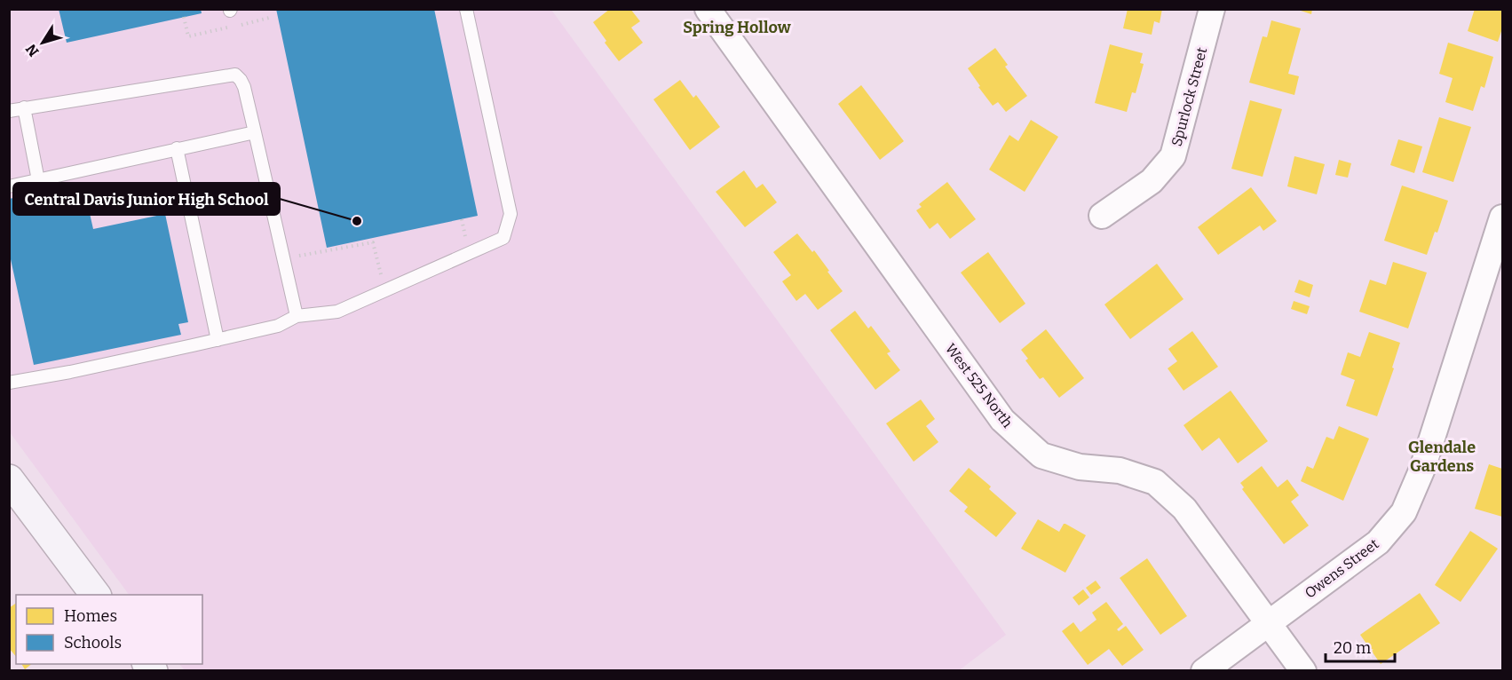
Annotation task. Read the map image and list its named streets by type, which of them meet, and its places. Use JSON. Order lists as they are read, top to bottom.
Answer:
{
  "streets": {
    "street": ["Spurlock Street", "West 525 North", "Owens Street"]
  },
  "crossings": [
    ["West 525 North", "Owens Street"]
  ],
  "districts": ["Spring Hollow", "Glendale Gardens"],
  "places": ["Central Davis Junior High School"],
  "legend": ["Homes", "Schools"],
  "scale_bar": "20 m",
  "north": "bottom left"
}
